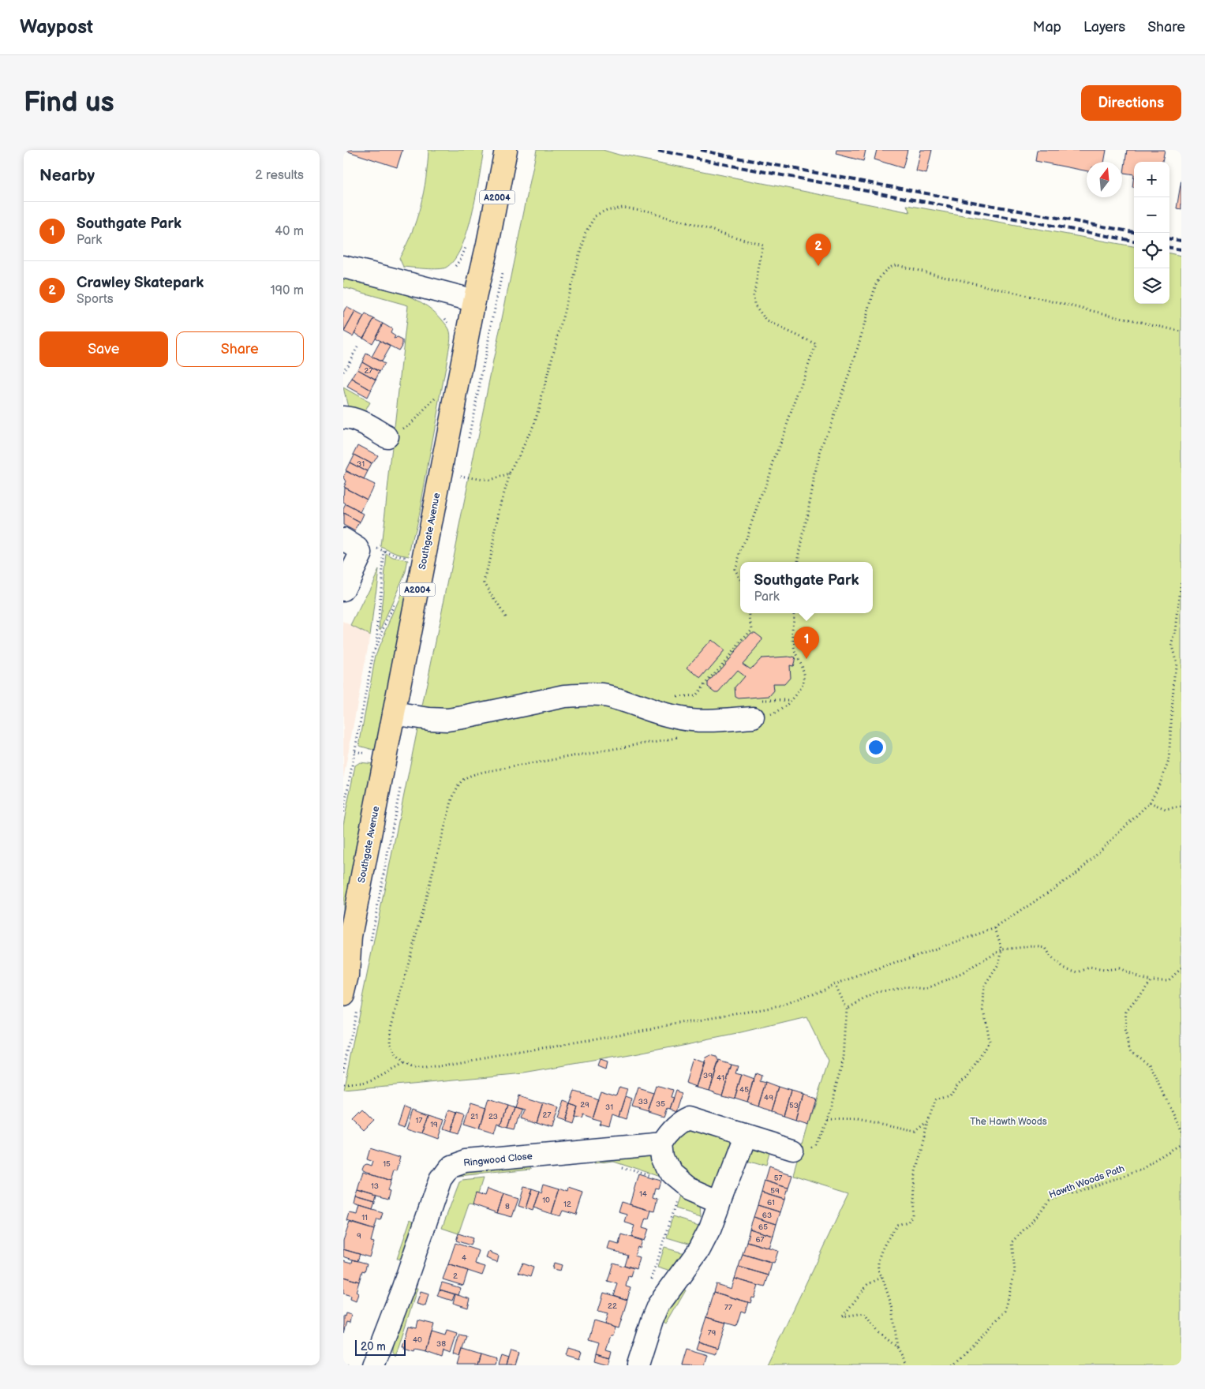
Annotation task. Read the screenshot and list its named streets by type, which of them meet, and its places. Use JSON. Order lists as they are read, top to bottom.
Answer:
{
  "streets": {
    "main road": ["A2004", "Southgate Avenue"],
    "street": ["Ringwood Close"],
    "path": ["Hawth Woods Path"]
  },
  "parks": ["The Hawth Woods"],
  "house_numbers": [
    "27",
    "31",
    "39",
    "41",
    "45",
    "49",
    "33",
    "35",
    "29",
    "53",
    "31",
    "27",
    "21",
    "23",
    "17",
    "19",
    "15",
    "57",
    "13",
    "59",
    "14",
    "10",
    "61",
    "12",
    "8",
    "63",
    "11",
    "65",
    "9",
    "67",
    "4",
    "2",
    "22",
    "77",
    "79",
    "40",
    "38"
  ],
  "scale_bar": "20 m",
  "north": "top",
  "page": {
    "header": "Waypost",
    "nav": ["Map", "Layers", "Share"],
    "buttons": [
      "Directions",
      ["Save", "Share"]
    ],
    "title": "Find us",
    "heading": ["Nearby", "2 results"],
    "map_buttons": ["+", "−"],
    "list": [
      {
        "mark": "1",
        "name": "Southgate Park",
        "note": "Park",
        "value": "40 m"
      },
      {
        "mark": "2",
        "name": "Crawley Skatepark",
        "note": "Sports",
        "value": "190 m"
      }
    ],
    "pins": ["2", "1"],
    "popup": ["Southgate Park", "Park"],
    "scale": "20 m"
  }
}
